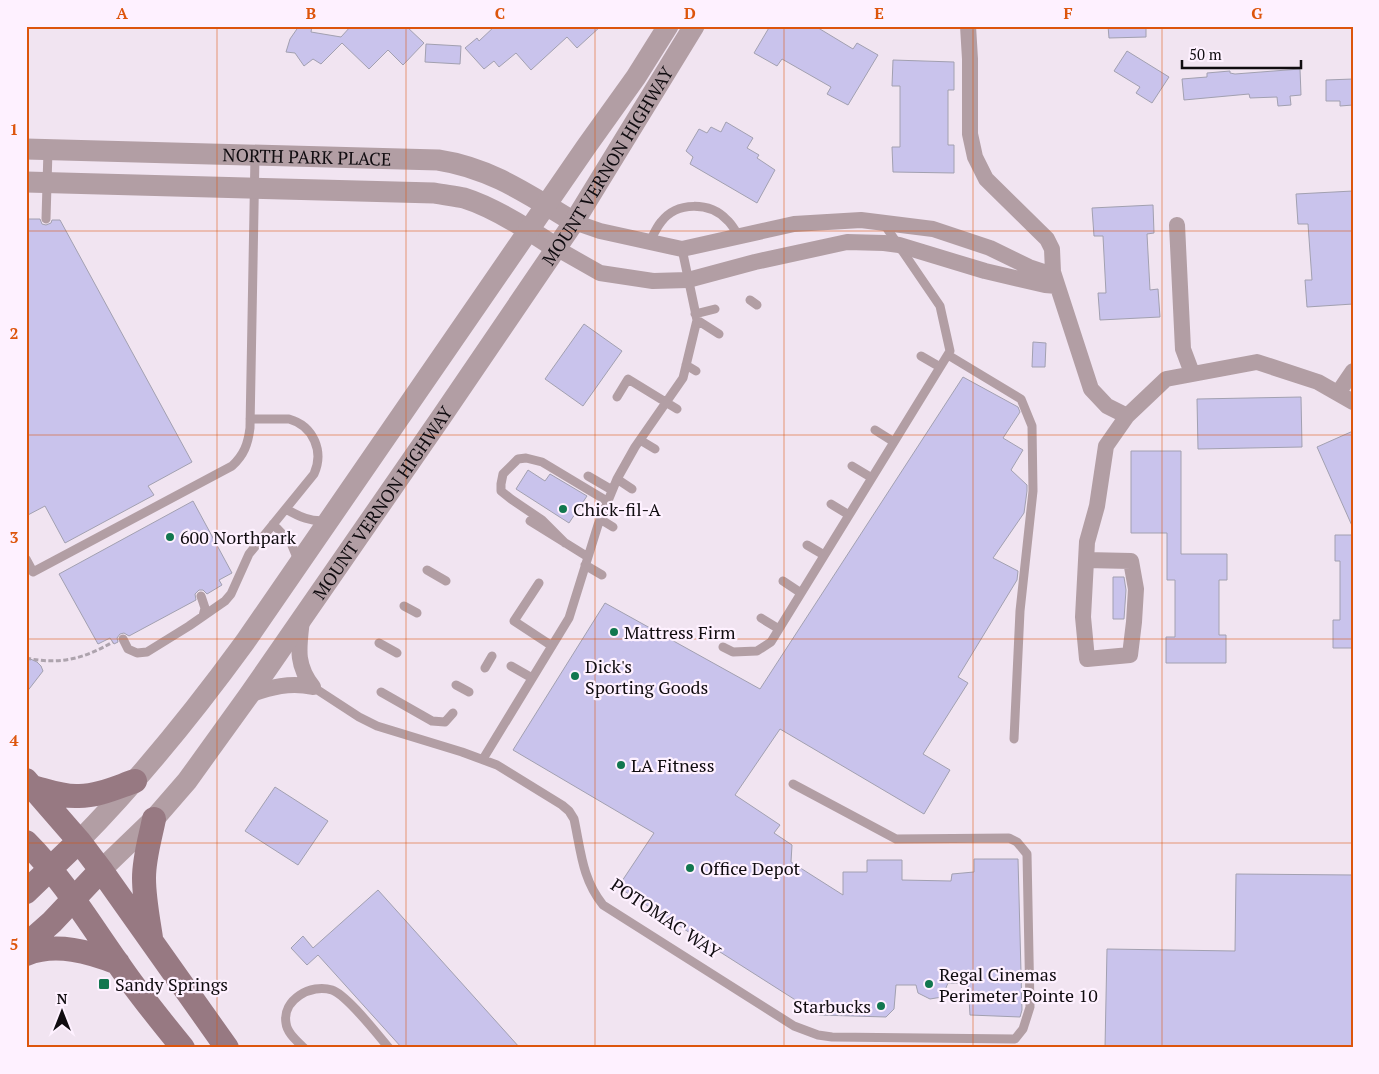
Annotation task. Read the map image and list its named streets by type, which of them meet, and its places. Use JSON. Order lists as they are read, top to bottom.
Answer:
{
  "streets": {
    "main road": ["MOUNT VERNON HIGHWAY"],
    "street": ["NORTH PARK PLACE", "POTOMAC WAY"]
  },
  "crossings": [
    ["NORTH PARK PLACE", "MOUNT VERNON HIGHWAY"],
    ["MOUNT VERNON HIGHWAY", "POTOMAC WAY"]
  ],
  "places": {
    "other": [
      "Chick-fil-A",
      "600 Northpark",
      "Mattress Firm",
      "Dick's Sporting Goods",
      "LA Fitness",
      "Office Depot",
      "Regal Cinemas Perimeter Pointe 10",
      "Starbucks"
    ],
    "transit": ["Sandy Springs"]
  },
  "scale_bar": "50 m",
  "north": "top",
  "grid": {
    "columns": [
      "A",
      "B",
      "C",
      "D",
      "E",
      "F",
      "G"
    ],
    "rows": [
      "1",
      "2",
      "3",
      "4",
      "5"
    ]
  }
}
